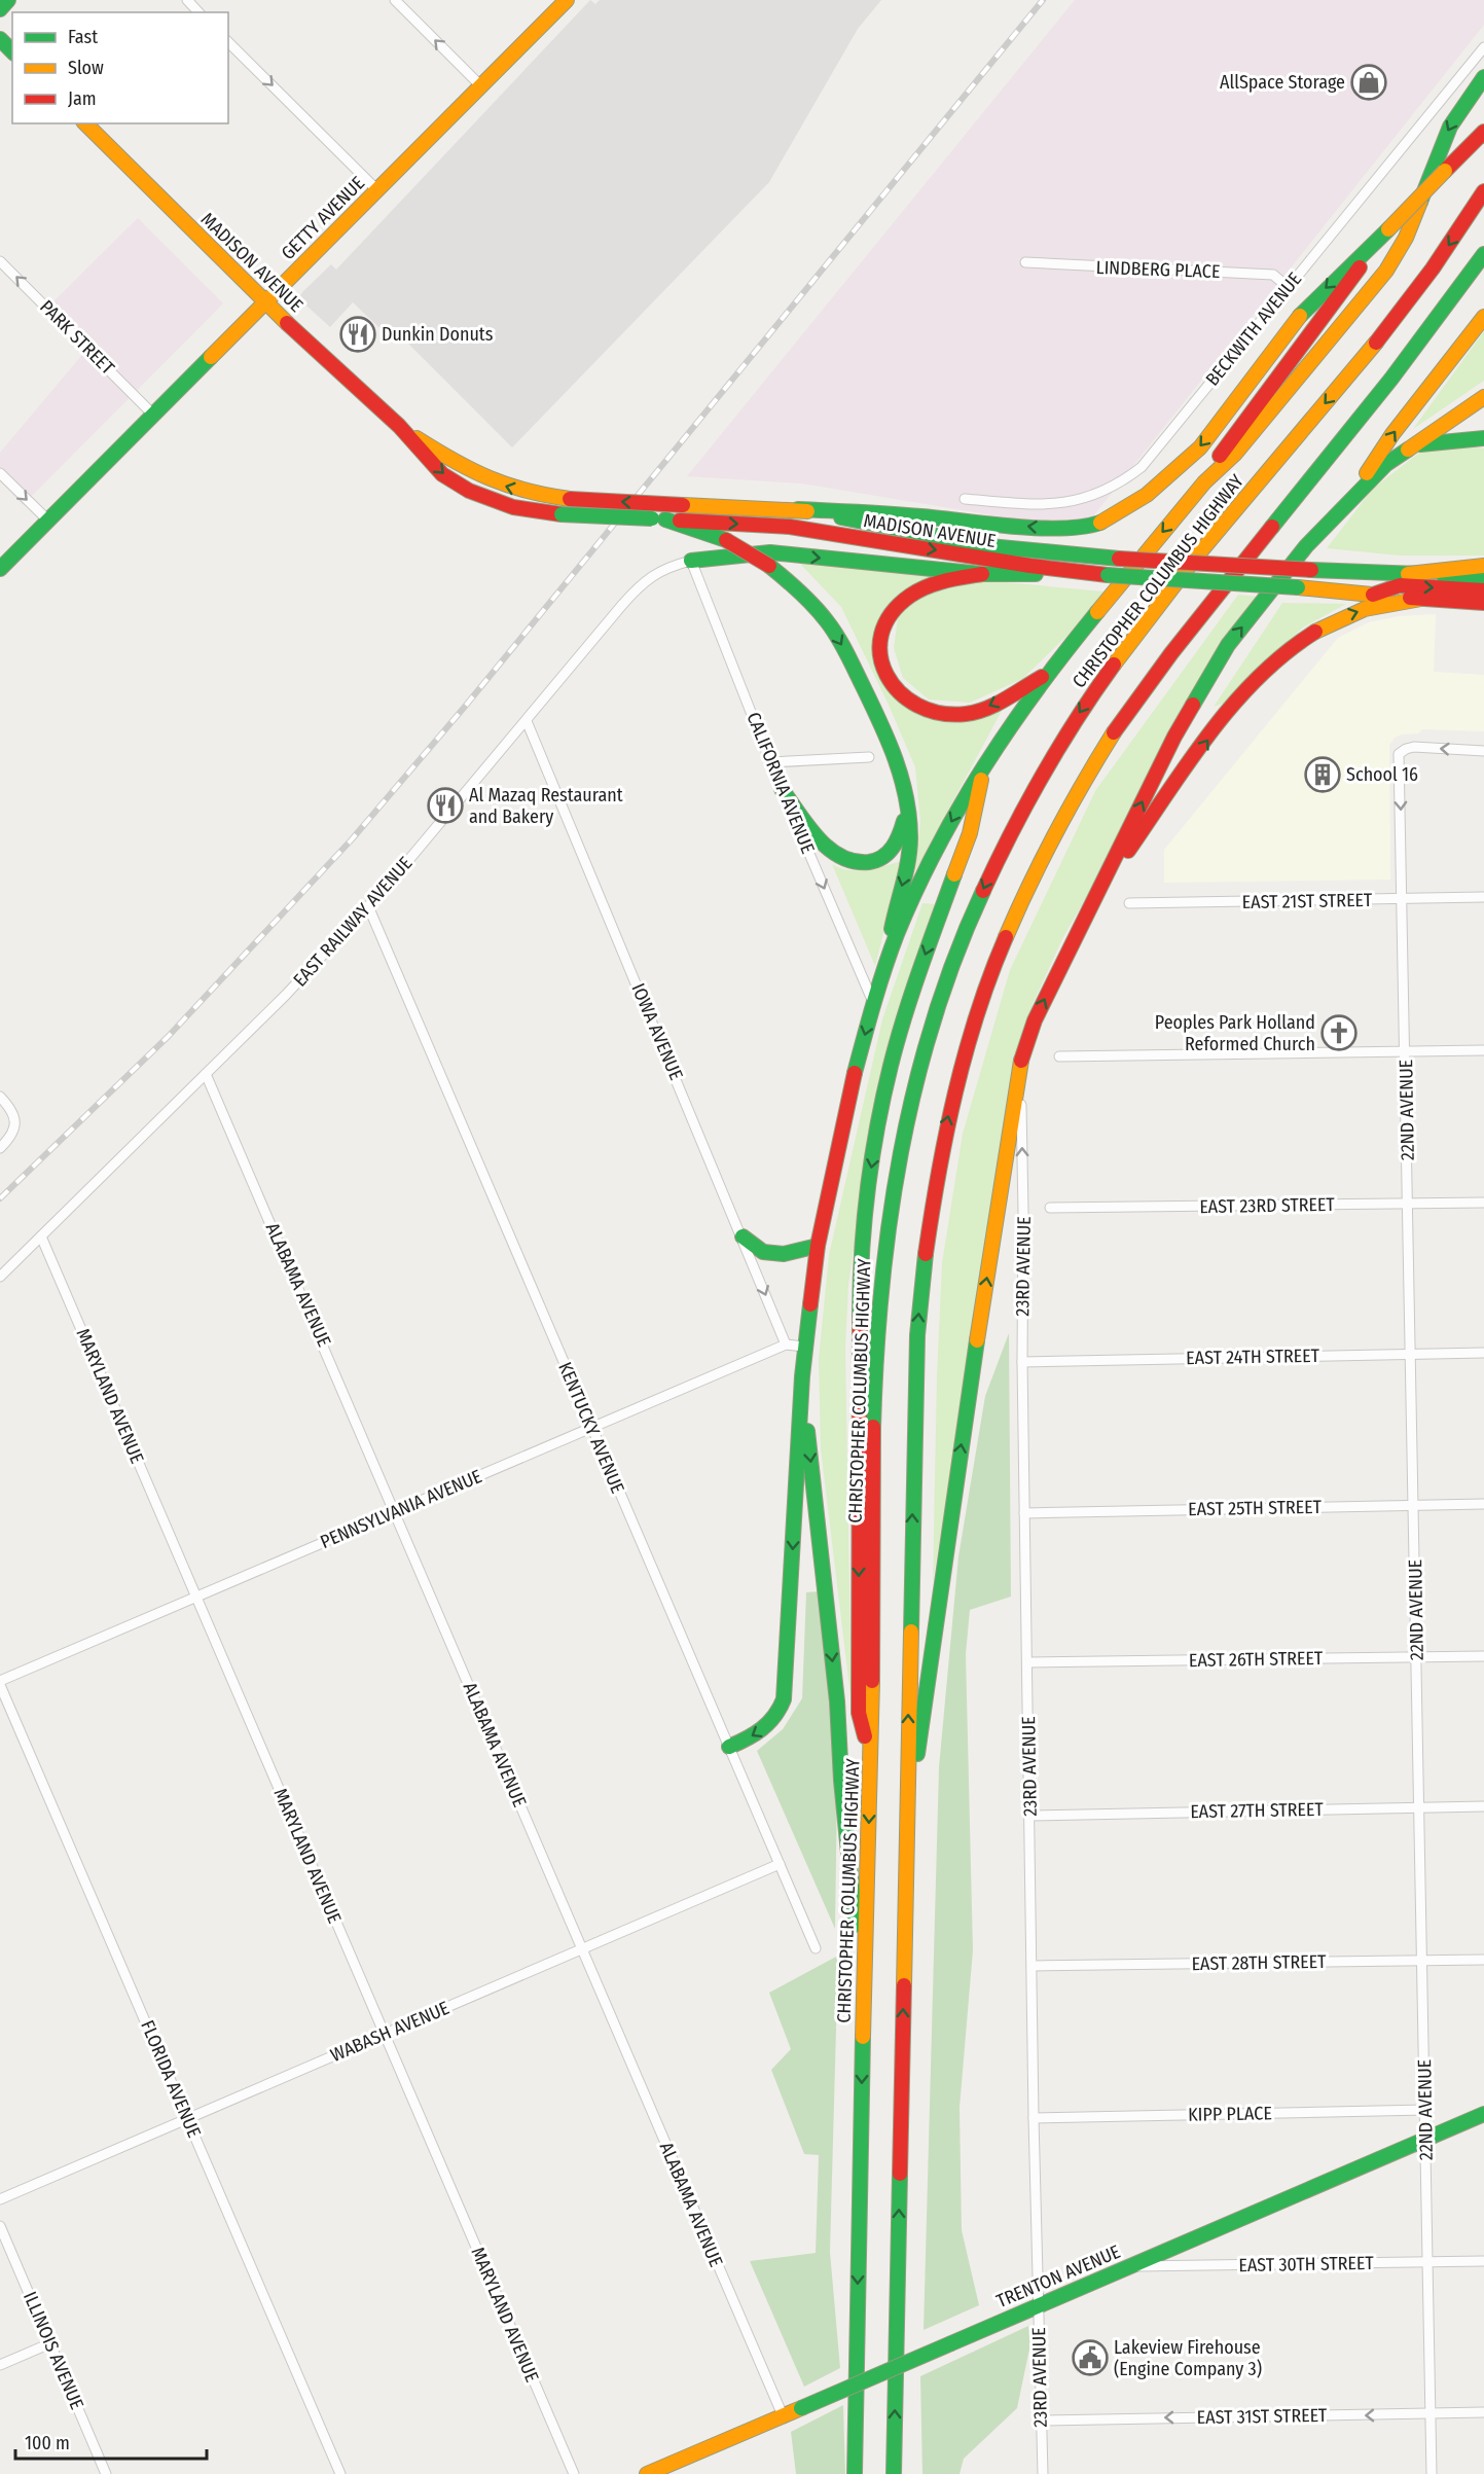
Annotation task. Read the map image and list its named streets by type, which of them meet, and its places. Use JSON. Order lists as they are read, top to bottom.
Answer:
{
  "streets": {
    "main road": [
      "GETTY AVENUE",
      "MADISON AVENUE",
      "CHRISTOPHER COLUMBUS HIGHWAY",
      "TRENTON AVENUE"
    ],
    "street": [
      "LINDBERG PLACE",
      "BECKWITH AVENUE",
      "PARK STREET",
      "CALIFORNIA AVENUE",
      "EAST 21ST STREET",
      "EAST RAILWAY AVENUE",
      "IOWA AVENUE",
      "22ND AVENUE",
      "EAST 23RD STREET",
      "23RD AVENUE",
      "ALABAMA AVENUE",
      "EAST 24TH STREET",
      "MARYLAND AVENUE",
      "KENTUCKY AVENUE",
      "EAST 25TH STREET",
      "PENNSYLVANIA AVENUE",
      "EAST 26TH STREET",
      "EAST 27TH STREET",
      "EAST 28TH STREET",
      "WABASH AVENUE",
      "FLORIDA AVENUE",
      "KIPP PLACE",
      "EAST 30TH STREET",
      "ILLINOIS AVENUE",
      "EAST 31ST STREET"
    ]
  },
  "crossings": [
    ["GETTY AVENUE", "MADISON AVENUE"],
    ["GETTY AVENUE", "PARK STREET"],
    ["LINDBERG PLACE", "BECKWITH AVENUE"],
    ["CALIFORNIA AVENUE", "EAST RAILWAY AVENUE"],
    ["EAST 21ST STREET", "22ND AVENUE"],
    ["EAST RAILWAY AVENUE", "IOWA AVENUE"],
    ["EAST RAILWAY AVENUE", "ALABAMA AVENUE"],
    ["EAST RAILWAY AVENUE", "MARYLAND AVENUE"],
    ["EAST RAILWAY AVENUE", "KENTUCKY AVENUE"],
    ["IOWA AVENUE", "PENNSYLVANIA AVENUE"],
    ["22ND AVENUE", "EAST 23RD STREET"],
    ["22ND AVENUE", "EAST 24TH STREET"],
    ["22ND AVENUE", "EAST 25TH STREET"],
    ["22ND AVENUE", "EAST 26TH STREET"],
    ["22ND AVENUE", "EAST 27TH STREET"],
    ["22ND AVENUE", "EAST 28TH STREET"],
    ["22ND AVENUE", "KIPP PLACE"],
    ["22ND AVENUE", "EAST 30TH STREET"],
    ["22ND AVENUE", "TRENTON AVENUE"],
    ["22ND AVENUE", "EAST 31ST STREET"],
    ["23RD AVENUE", "EAST 24TH STREET"],
    ["23RD AVENUE", "EAST 25TH STREET"],
    ["23RD AVENUE", "EAST 26TH STREET"],
    ["23RD AVENUE", "EAST 27TH STREET"],
    ["23RD AVENUE", "EAST 28TH STREET"],
    ["23RD AVENUE", "KIPP PLACE"],
    ["23RD AVENUE", "TRENTON AVENUE"],
    ["23RD AVENUE", "EAST 31ST STREET"],
    ["ALABAMA AVENUE", "PENNSYLVANIA AVENUE"],
    ["ALABAMA AVENUE", "WABASH AVENUE"],
    ["ALABAMA AVENUE", "TRENTON AVENUE"],
    ["MARYLAND AVENUE", "PENNSYLVANIA AVENUE"],
    ["MARYLAND AVENUE", "WABASH AVENUE"],
    ["KENTUCKY AVENUE", "PENNSYLVANIA AVENUE"],
    ["KENTUCKY AVENUE", "WABASH AVENUE"],
    ["PENNSYLVANIA AVENUE", "FLORIDA AVENUE"],
    ["WABASH AVENUE", "FLORIDA AVENUE"],
    ["EAST 30TH STREET", "TRENTON AVENUE"]
  ],
  "one_way": ["PARK STREET", "CALIFORNIA AVENUE", "EAST 31ST STREET"],
  "places": {
    "shop": ["AllSpace Storage"],
    "restaurant": ["Dunkin Donuts", "Al Mazaq Restaurant and Bakery"],
    "building": ["School 16"],
    "church": ["Peoples Park Holland Reformed Church"],
    "public building": ["Lakeview Firehouse (Engine Company 3)"]
  },
  "legend": ["Fast", "Slow", "Jam"],
  "scale_bar": "100 m"
}
